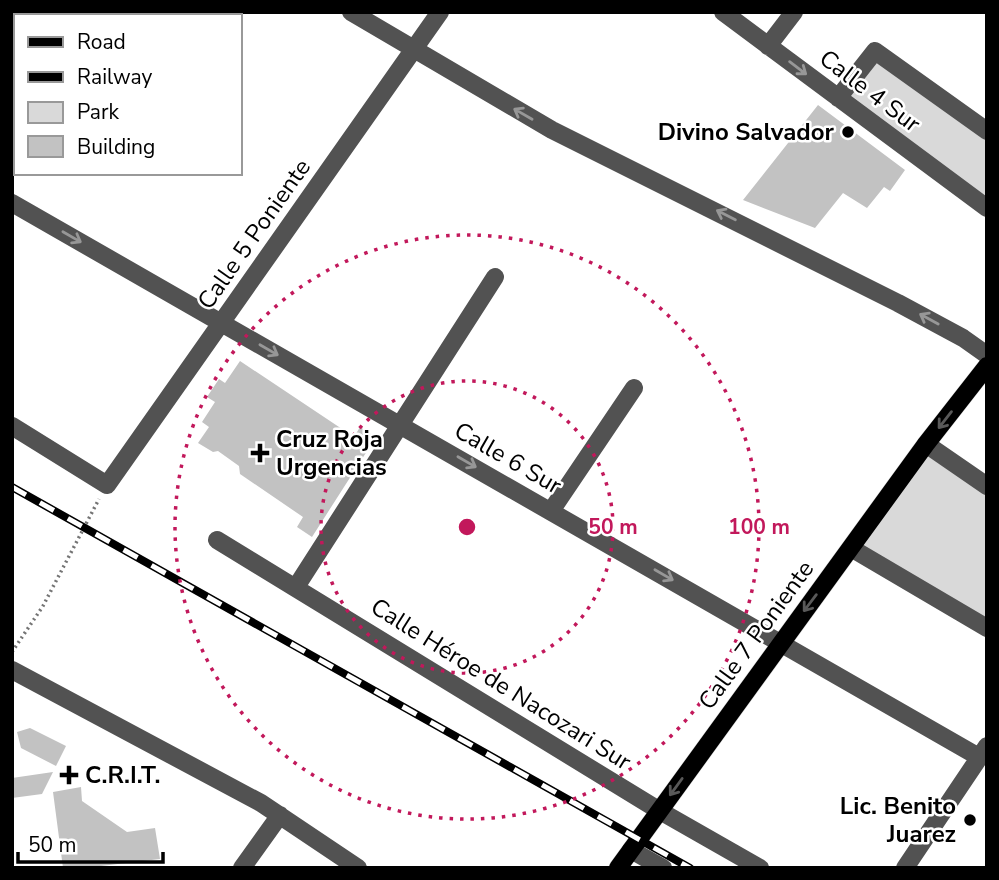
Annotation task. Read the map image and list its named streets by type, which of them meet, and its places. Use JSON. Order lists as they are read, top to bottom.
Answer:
{
  "streets": {
    "main road": ["Calle 7 Poniente"],
    "street": [
      "Calle 4 Sur",
      "Calle 5 Poniente",
      "Calle 6 Sur",
      "Calle Héroe de Nacozari Sur"
    ]
  },
  "crossings": [
    ["Calle 5 Poniente", "Calle 6 Sur"],
    ["Calle 6 Sur", "Calle 7 Poniente"],
    ["Calle 7 Poniente", "Calle Héroe de Nacozari Sur"]
  ],
  "one_way": ["Calle 6 Sur", "Calle 7 Poniente"],
  "places": {
    "other": ["Divino Salvador", "Lic. Benito Juarez"],
    "health": ["Cruz Roja Urgencias", "C.R.I.T."]
  },
  "legend": [
    "Road",
    "Railway",
    "Park",
    "Building"
  ],
  "scale_bar": "50 m",
  "rings": ["50 m", "100 m"]
}
